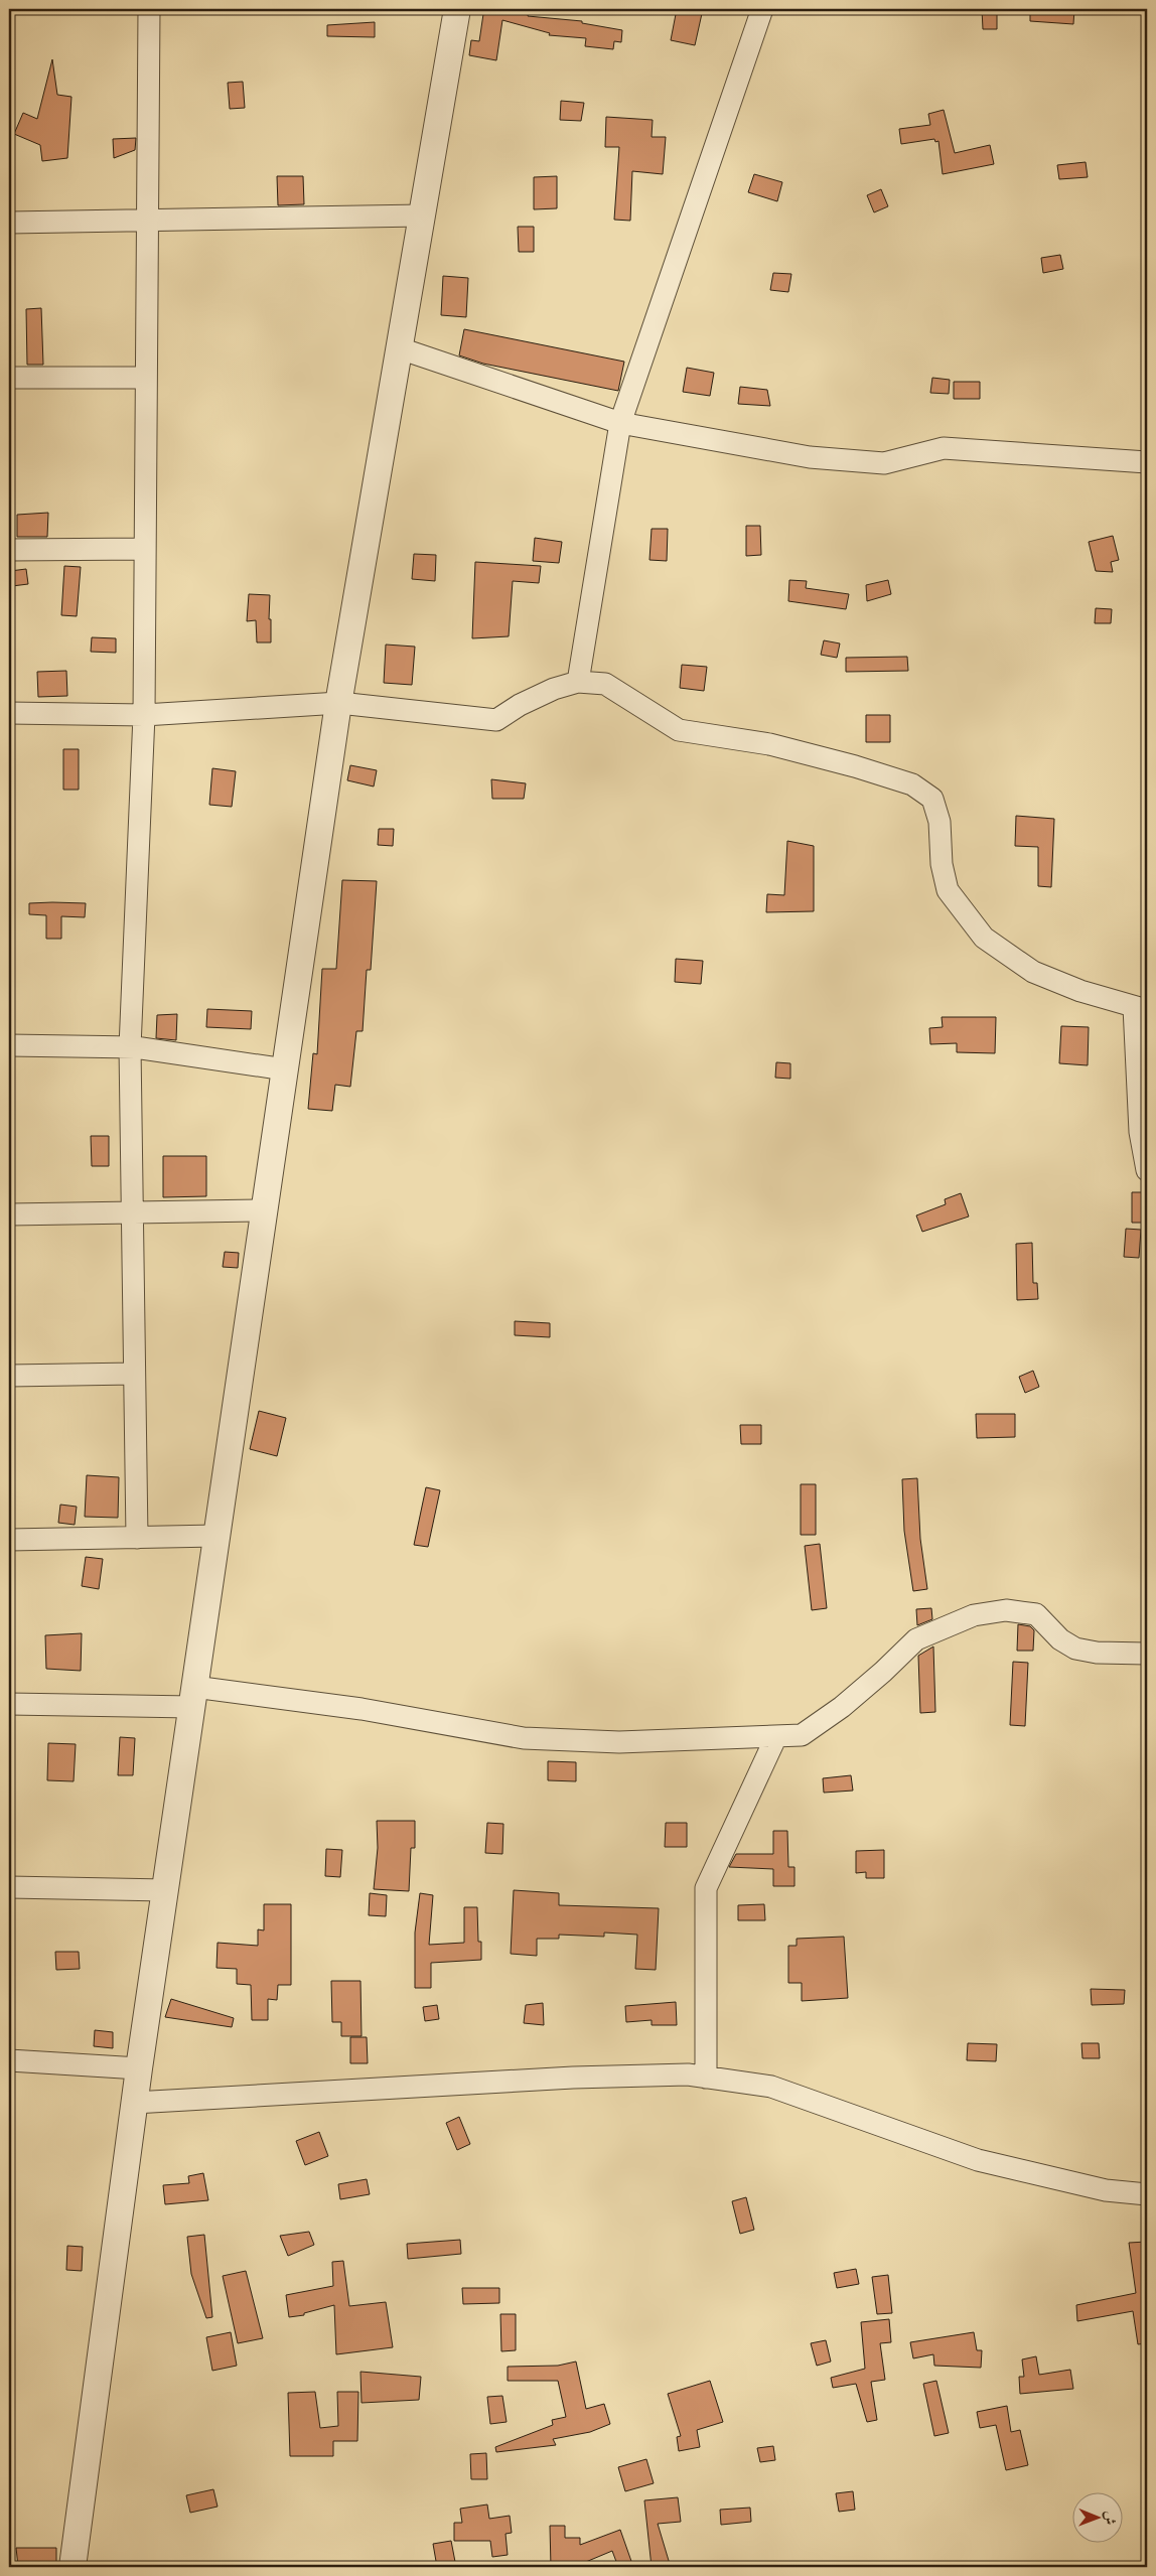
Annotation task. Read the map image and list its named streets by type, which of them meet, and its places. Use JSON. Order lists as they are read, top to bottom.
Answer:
{
  "north": "right"
}
